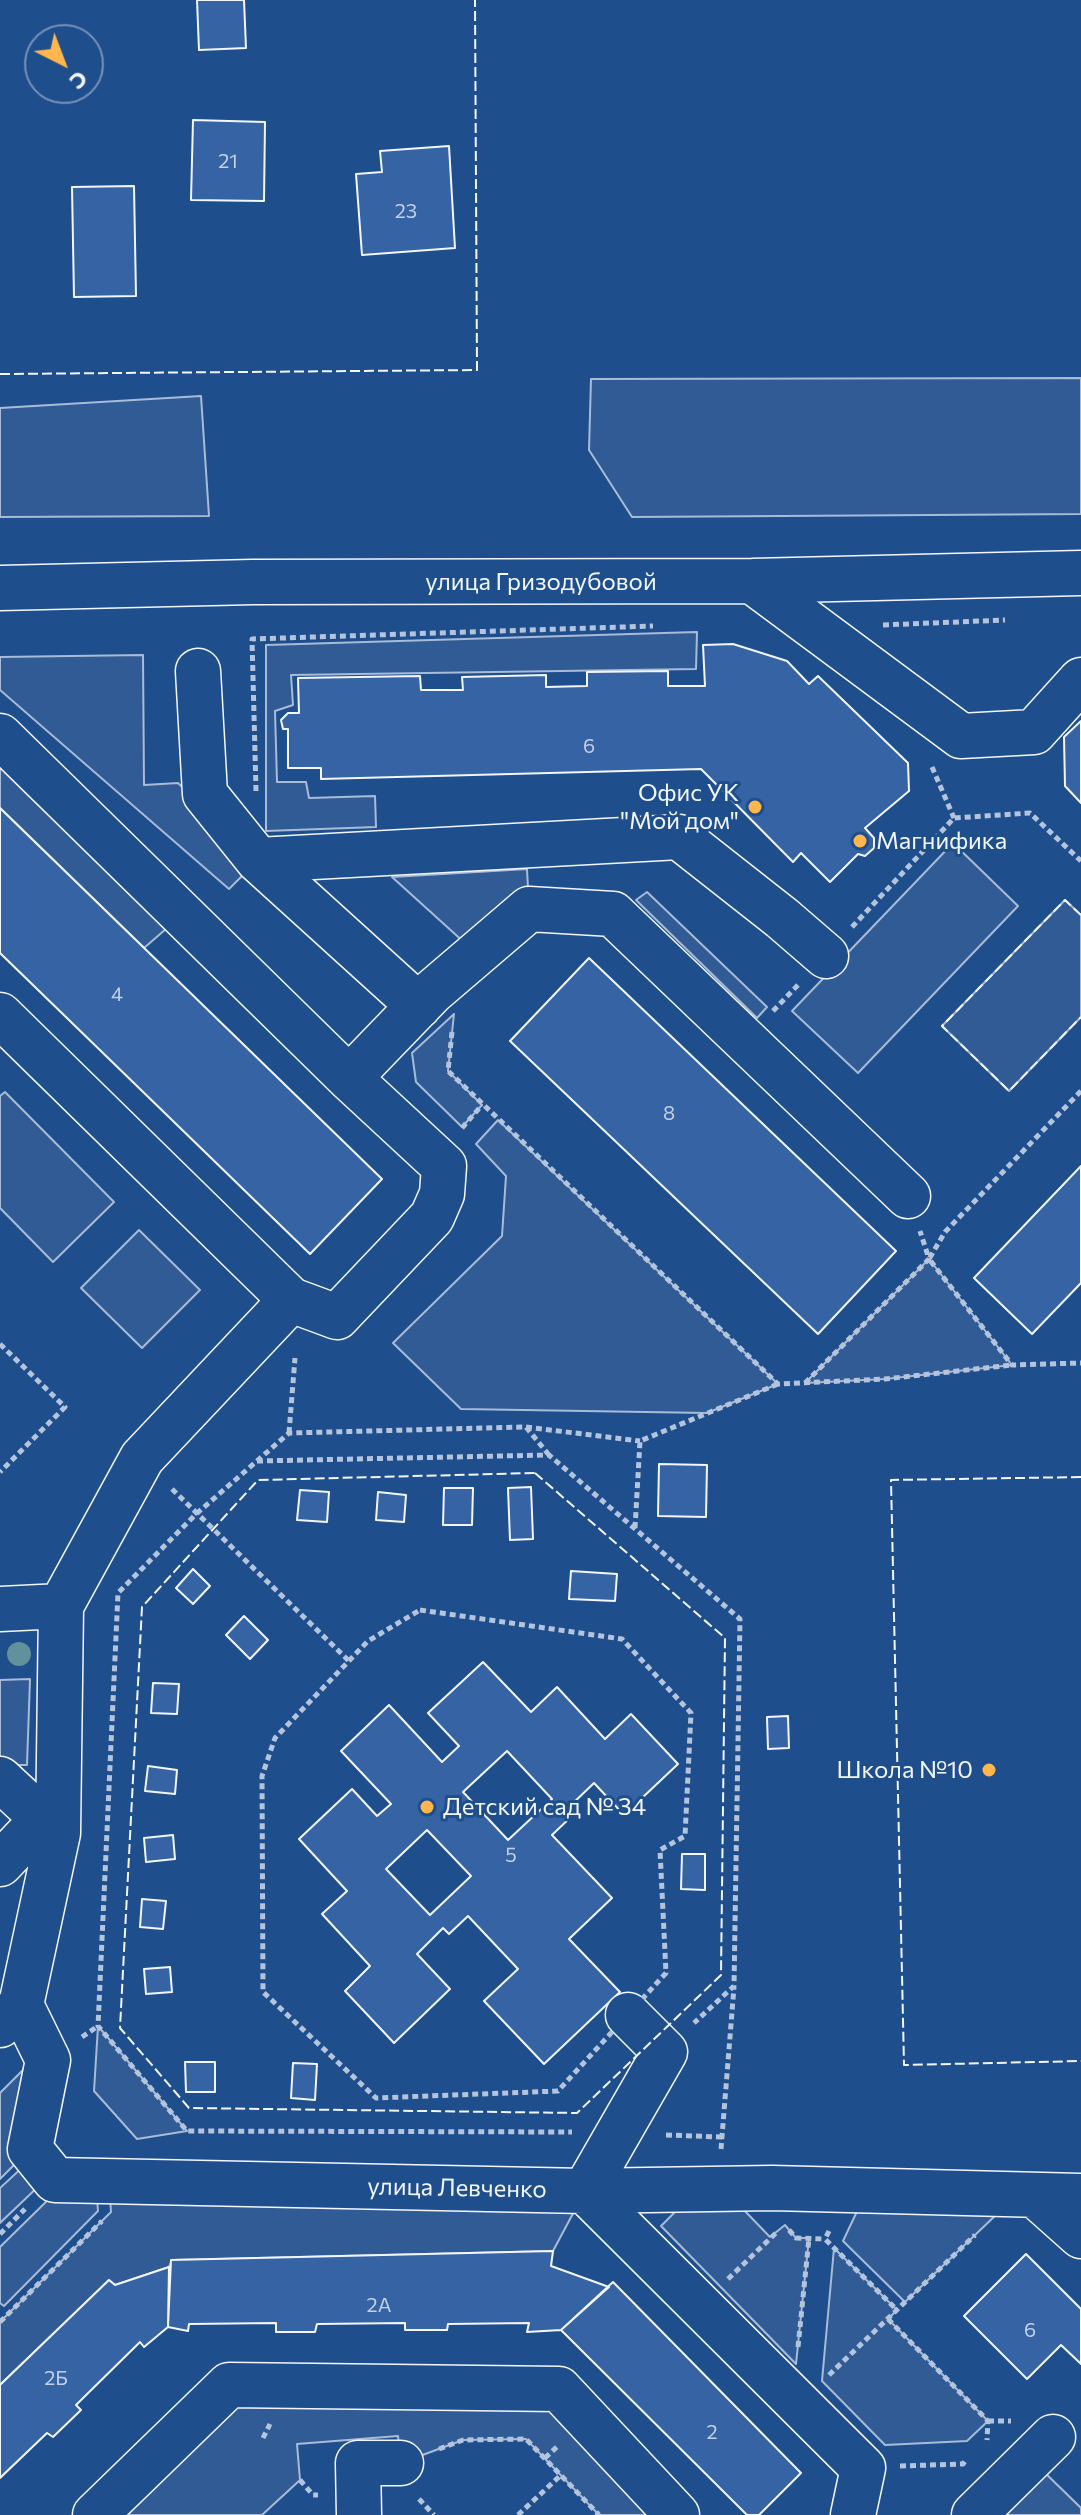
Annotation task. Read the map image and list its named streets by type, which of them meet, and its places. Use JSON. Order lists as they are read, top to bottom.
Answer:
{
  "streets": {
    "street": ["улица Гризодубовой", "улица Левченко"]
  },
  "places": [
    "Офис УК \"Мой дом\"",
    "Магнифика",
    "Школа №10",
    "Детский сад № 34"
  ],
  "house_numbers": [
    "21",
    "23",
    "6",
    "4",
    "8",
    "5",
    "2А",
    "6",
    "2Б",
    "2"
  ],
  "north": "bottom right"
}
